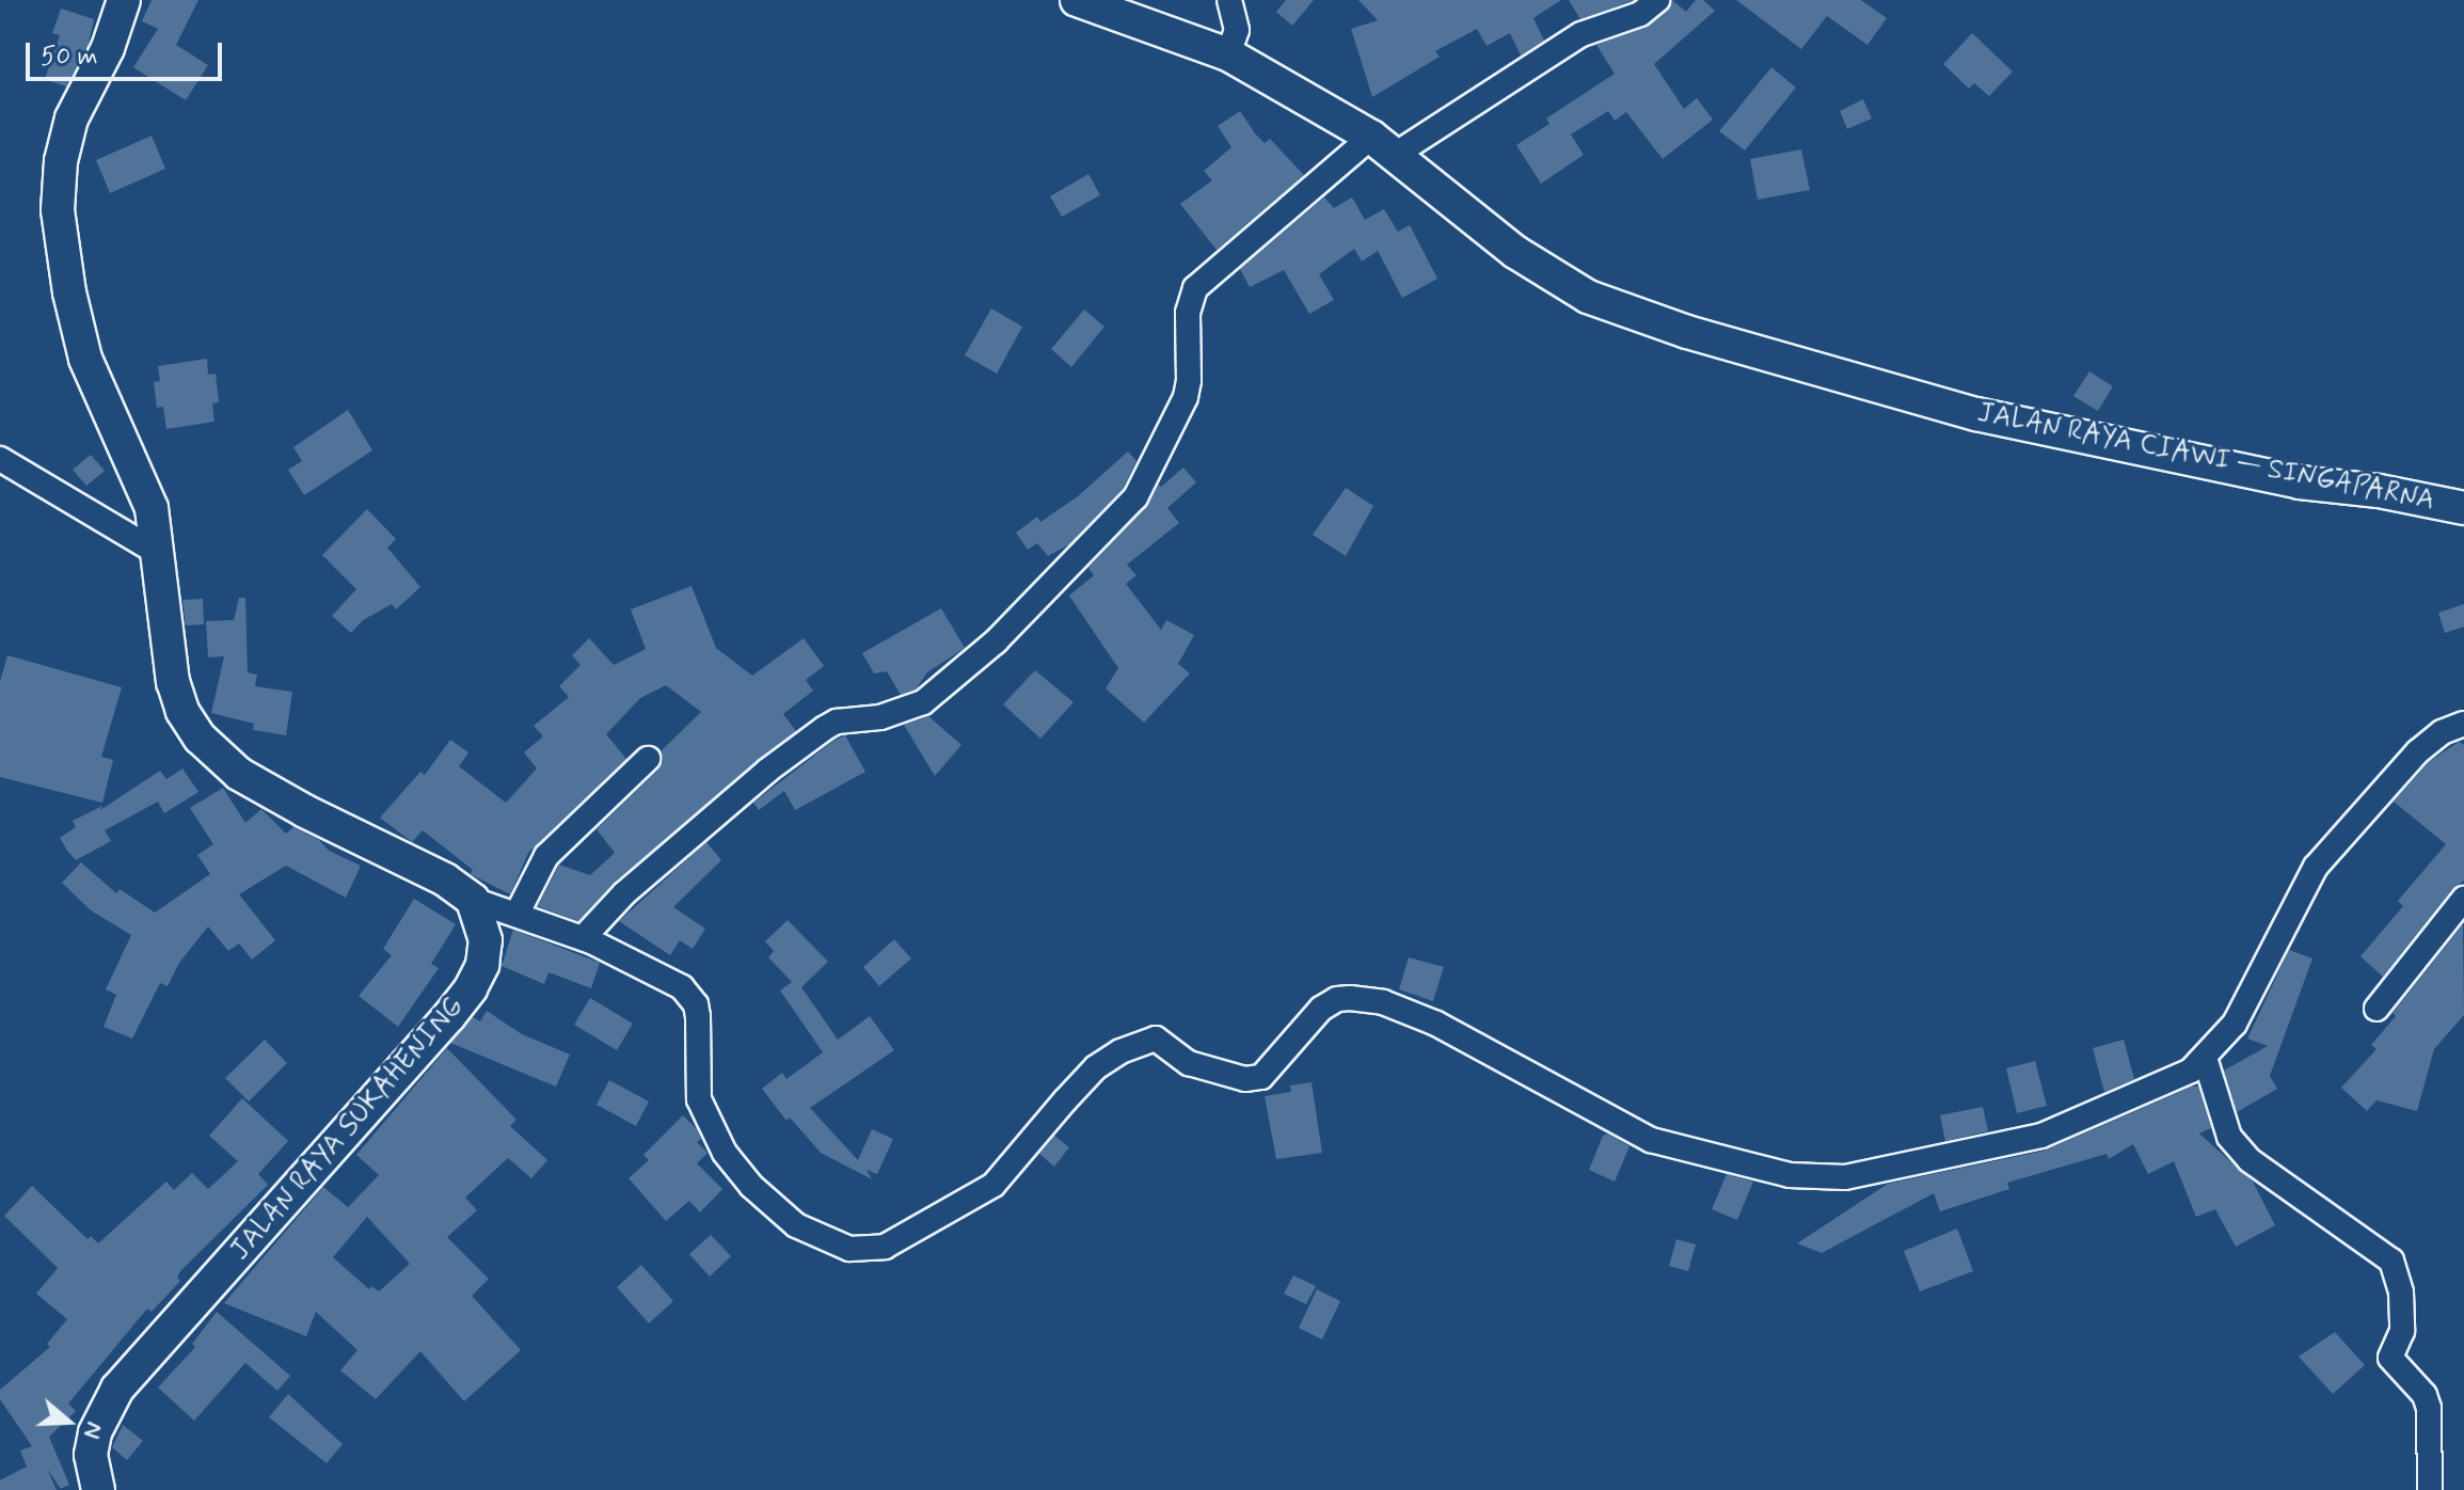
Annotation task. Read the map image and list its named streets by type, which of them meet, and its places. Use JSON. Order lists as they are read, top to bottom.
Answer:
{
  "streets": {
    "main road": ["JALAN RAYA CIAWI — SINGAPARNA", "JALAN RAYA SUKAHENING"]
  },
  "scale_bar": "50 m",
  "north": "right"
}
